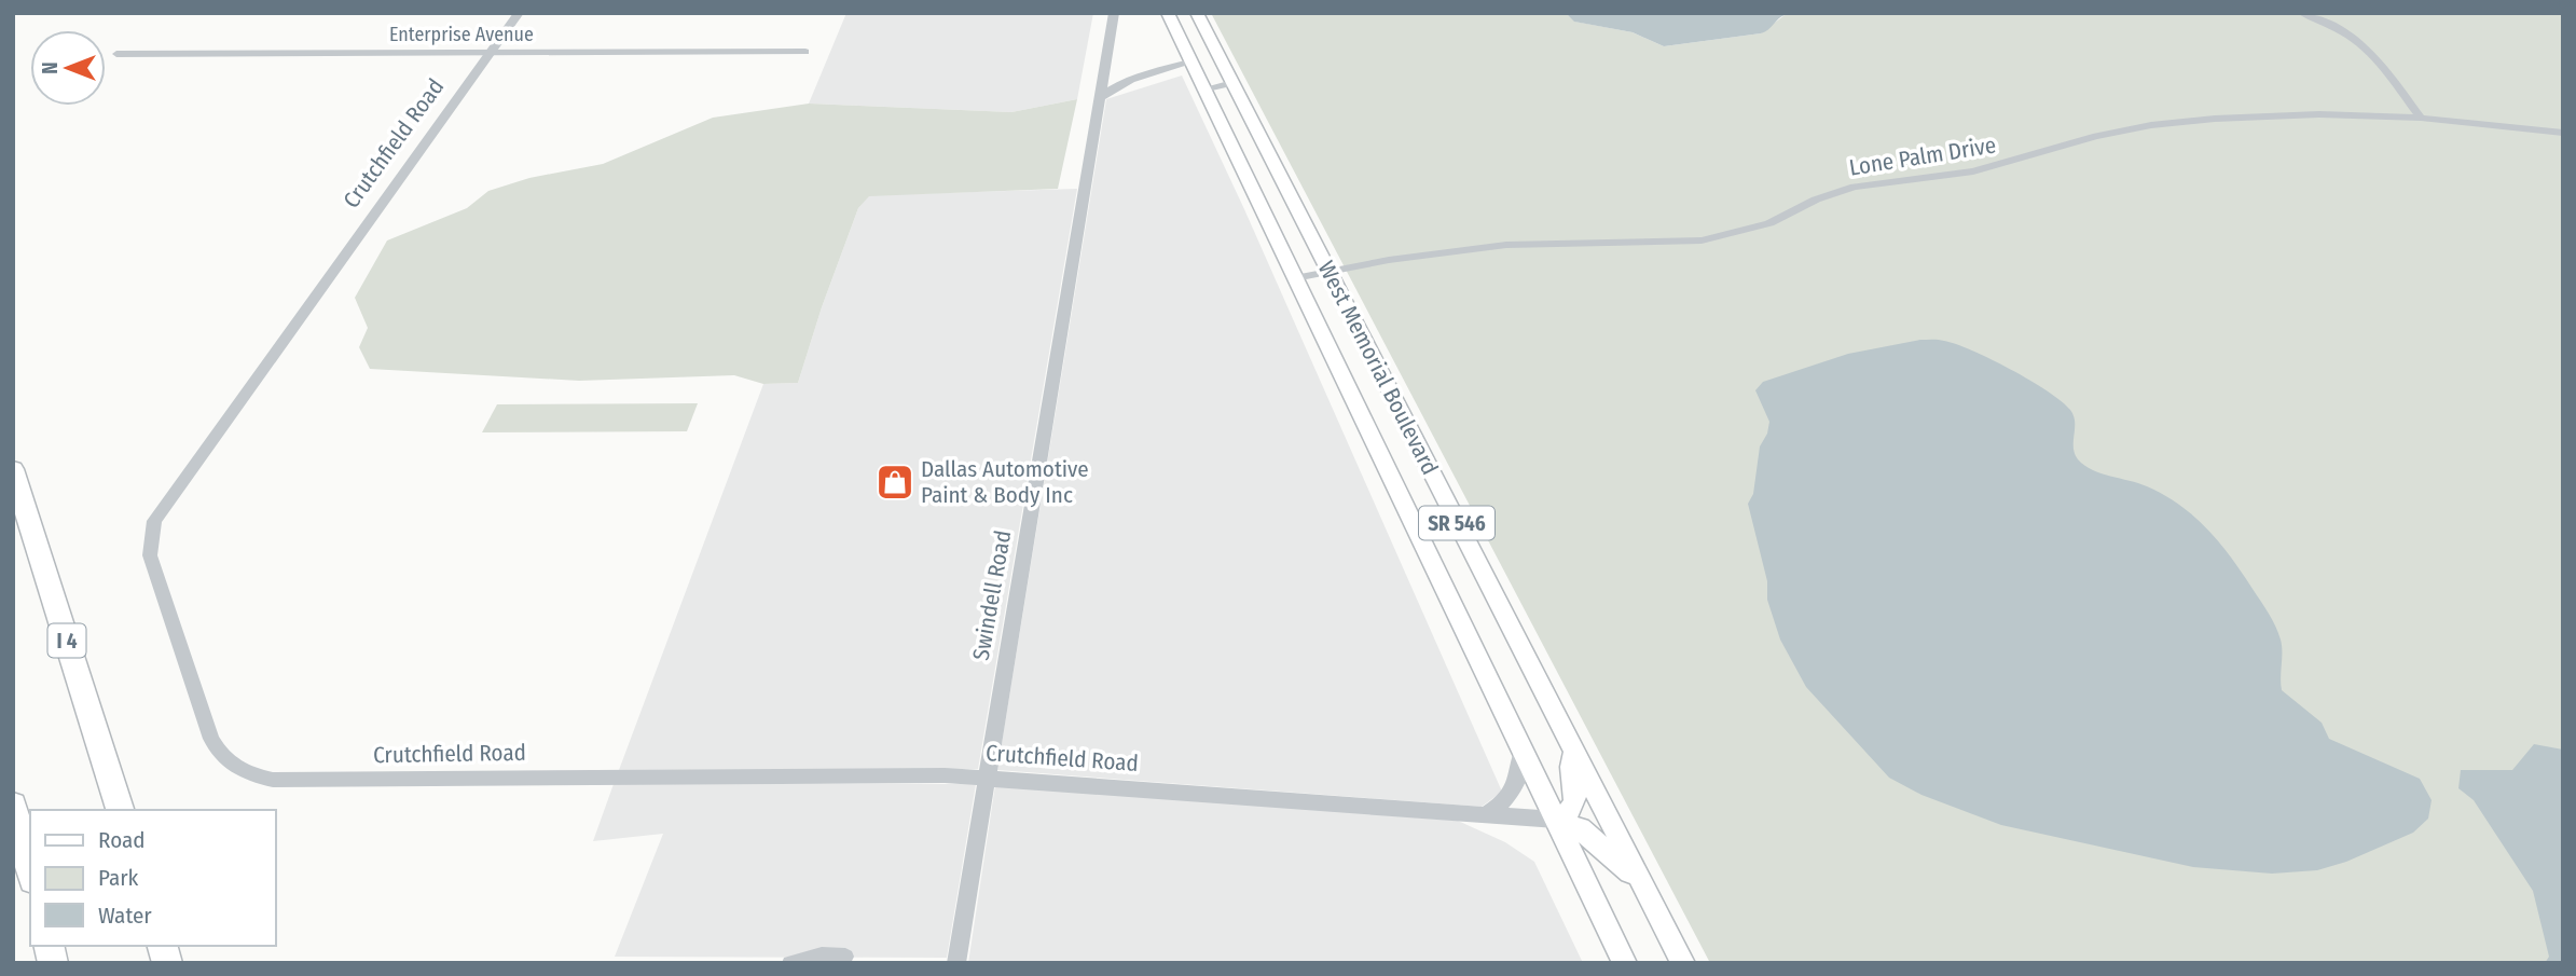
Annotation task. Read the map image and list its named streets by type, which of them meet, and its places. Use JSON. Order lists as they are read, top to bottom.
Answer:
{
  "streets": {
    "highway": ["I 4"],
    "main road": ["West Memorial Boulevard", "SR 546"],
    "street": [
      "Enterprise Avenue",
      "Crutchfield Road",
      "Lone Palm Drive",
      "Swindell Road"
    ]
  },
  "crossings": [
    ["Enterprise Avenue", "Crutchfield Road"],
    ["Crutchfield Road", "West Memorial Boulevard"],
    ["Crutchfield Road", "SR 546"],
    ["Crutchfield Road", "Swindell Road"],
    ["Lone Palm Drive", "West Memorial Boulevard"],
    ["West Memorial Boulevard", "SR 546"]
  ],
  "places": {
    "shop": ["Dallas Automotive Paint & Body Inc"]
  },
  "legend": ["Road", "Park", "Water"],
  "north": "left"
}
